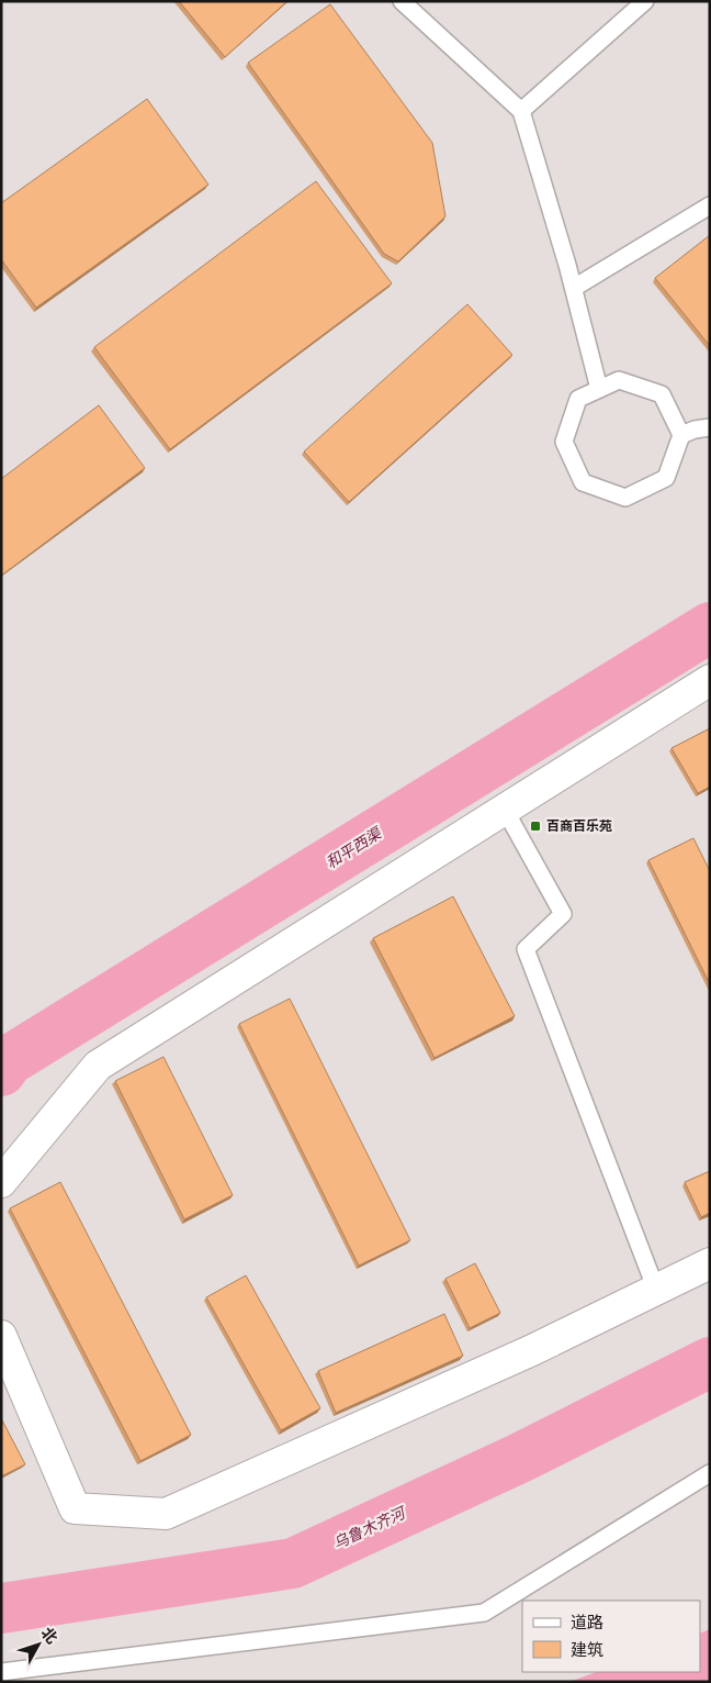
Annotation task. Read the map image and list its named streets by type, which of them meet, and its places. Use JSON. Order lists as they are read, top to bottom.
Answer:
{
  "water": ["和平西渠", "乌鲁木齐河"],
  "places": {
    "transit": ["百商百乐苑"]
  },
  "legend": ["道路", "建筑"],
  "north": "top right"
}
